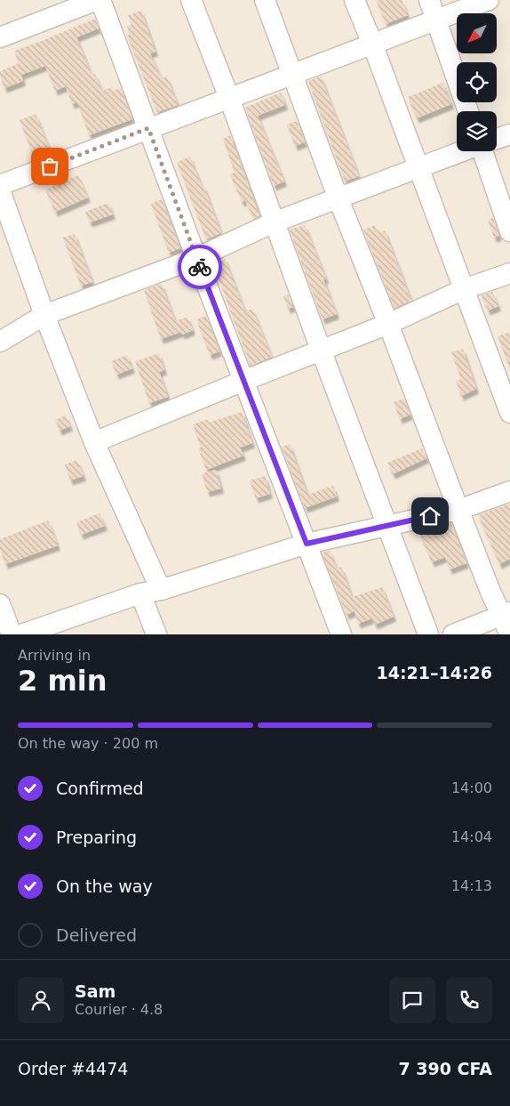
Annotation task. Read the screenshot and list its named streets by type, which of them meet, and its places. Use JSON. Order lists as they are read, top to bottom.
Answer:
{
  "north": "bottom left",
  "page": {
    "heading": ["2 min", "Arriving in", "14:21–14:26"],
    "panel": [
      "Sam",
      "Courier · 4.8",
      "Order #4474",
      "7 390 CFA"
    ],
    "bar": "On the way · 200 m",
    "list": [
      ["Confirmed", "14:00"],
      ["Preparing", "14:04"],
      ["On the way", "14:13"],
      "Delivered"
    ]
  }
}
